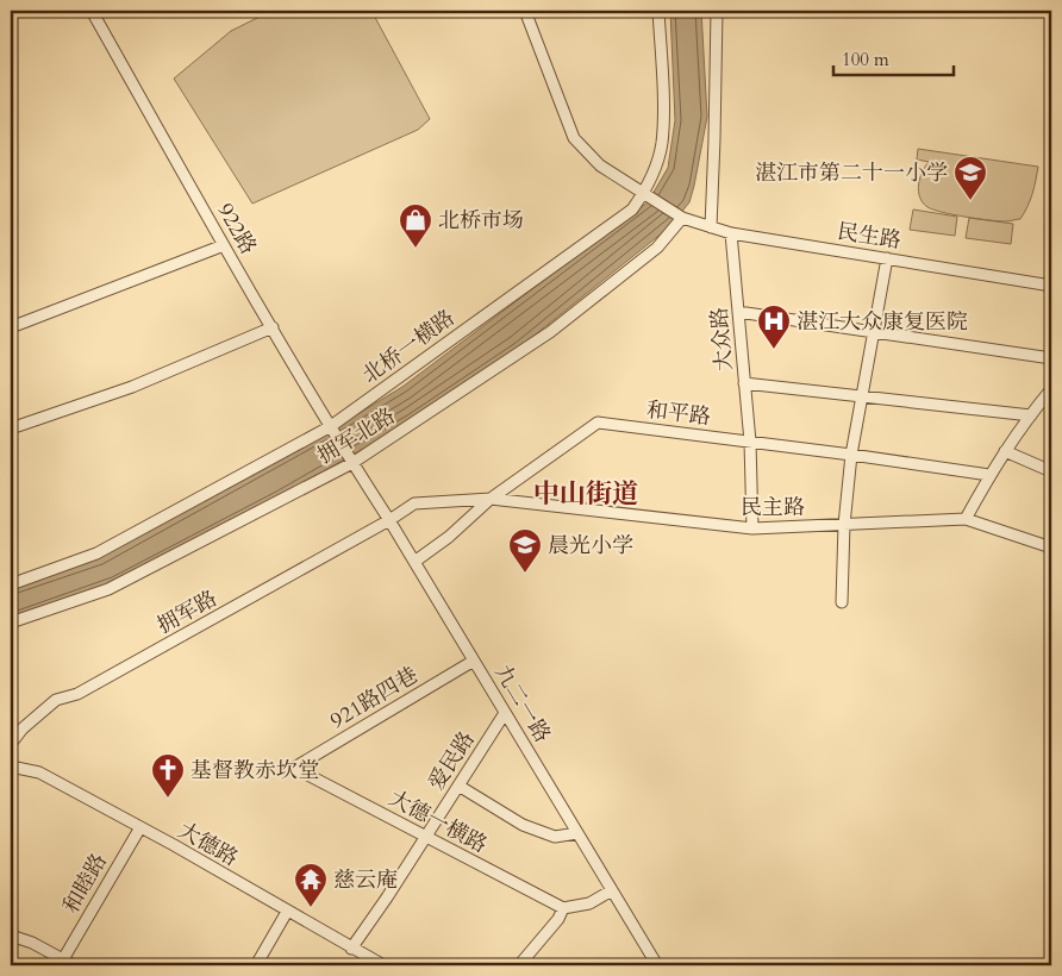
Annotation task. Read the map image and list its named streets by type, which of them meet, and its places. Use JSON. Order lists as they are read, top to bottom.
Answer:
{
  "streets": {
    "street": [
      "922路",
      "民生路",
      "大众路",
      "北桥一横路",
      "和平路",
      "拥军北路",
      "民主路",
      "拥军路",
      "921路四巷",
      "九二一路",
      "爱民路",
      "大德一横路",
      "大德路",
      "和睦路"
    ]
  },
  "crossings": [
    ["922路", "北桥一横路"],
    ["922路", "拥军北路"],
    ["922路", "九二一路"],
    ["民生路", "大众路"],
    ["民生路", "北桥一横路"],
    ["民生路", "拥军北路"],
    ["大众路", "和平路"],
    ["大众路", "民主路"],
    ["和平路", "民主路"],
    ["和平路", "九二一路"],
    ["拥军北路", "九二一路"],
    ["拥军路", "九二一路"],
    ["921路四巷", "九二一路"],
    ["921路四巷", "大德一横路"],
    ["九二一路", "爱民路"],
    ["爱民路", "大德一横路"],
    ["爱民路", "大德路"],
    ["大德路", "和睦路"]
  ],
  "districts": ["中山街道"],
  "places": {
    "school or university": ["湛江市第二十一小学", "晨光小学"],
    "shop": ["北桥市场"],
    "hospital": ["湛江大众康复医院"],
    "church": ["基督教赤坎堂"],
    "temple": ["慈云庵"]
  },
  "scale_bar": "100 m"
}
